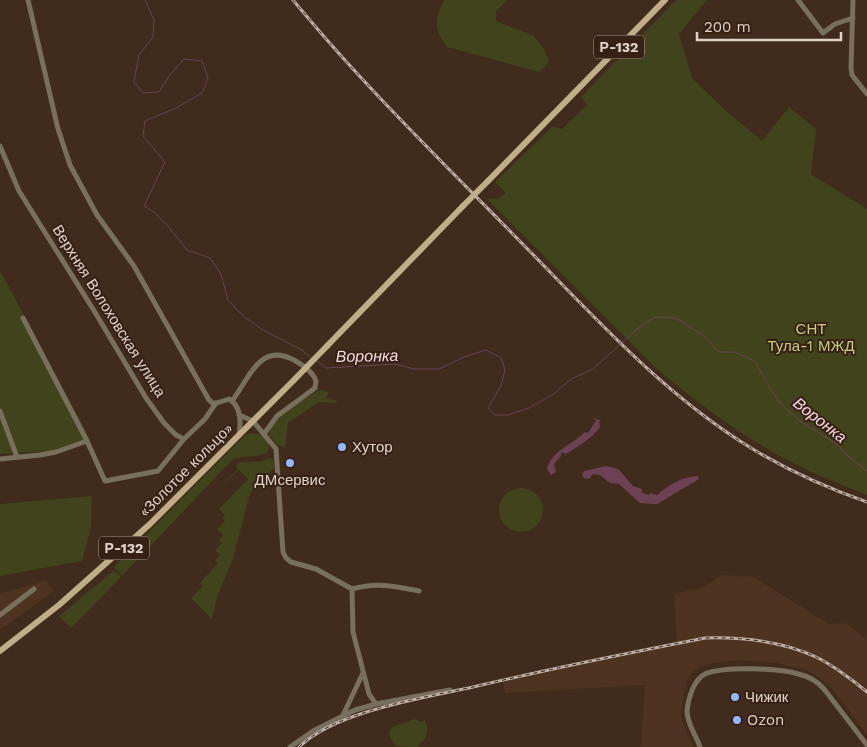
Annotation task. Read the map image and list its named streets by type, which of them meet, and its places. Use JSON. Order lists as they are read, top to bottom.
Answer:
{
  "streets": {
    "main road": ["Р-132", "«Золотое кольцо»"],
    "street": ["Верхняя Волоховская улица"]
  },
  "water": ["Воронка"],
  "parks": ["СНТ Тула-1 МЖД"],
  "places": [
    "Хутор",
    "ДМсервис",
    "Чижик",
    "Ozon"
  ],
  "scale_bar": "200 m"
}
